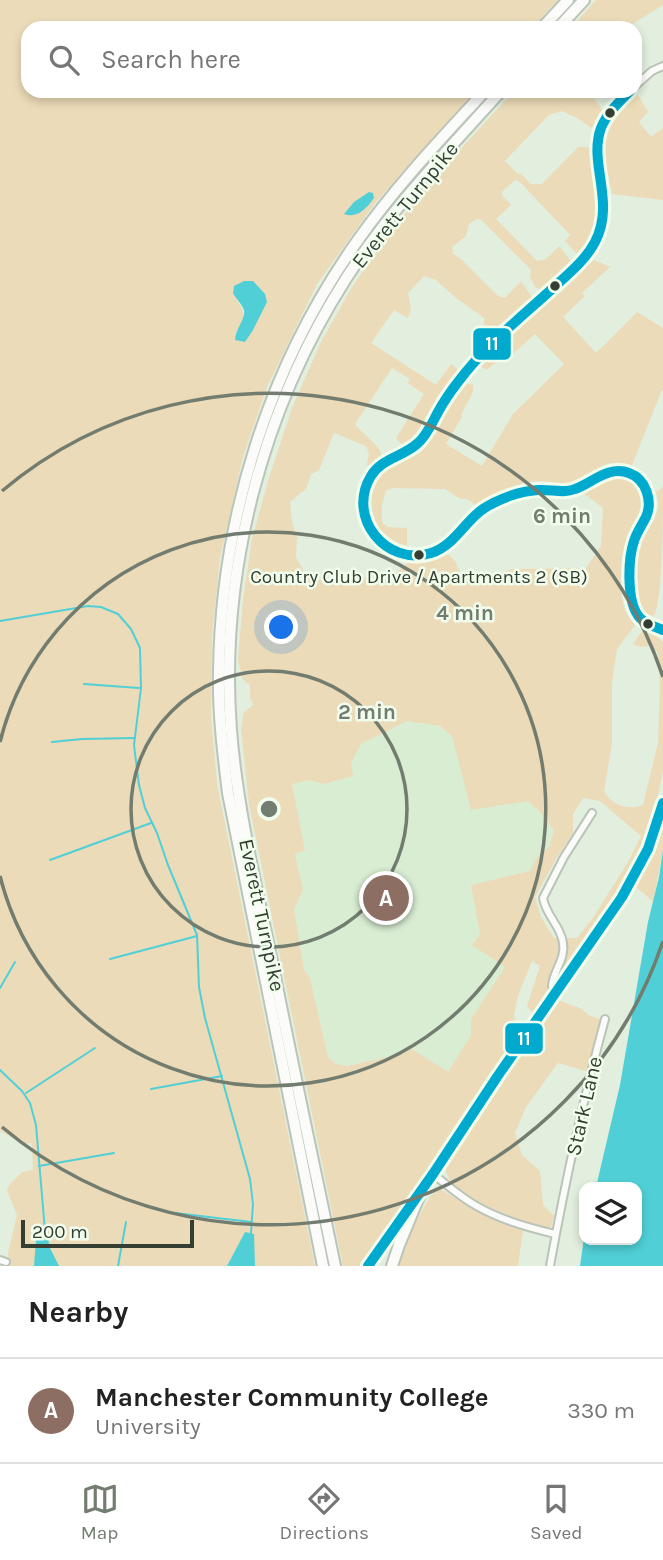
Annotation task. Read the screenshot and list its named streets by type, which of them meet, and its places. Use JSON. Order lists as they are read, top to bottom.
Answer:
{
  "streets": {
    "highway": ["Everett Turnpike"],
    "street": ["Stark Lane"]
  },
  "places": ["Country Club Drive / Apartments 2 (SB)"],
  "lines": ["transit line 11"],
  "scale_bar": "200 m",
  "page": {
    "search": "Search here",
    "pins": "A",
    "scale": "200 m",
    "heading": "Nearby",
    "list": [
      {
        "mark": "A",
        "name": "Manchester Community College",
        "note": "University",
        "value": "330 m"
      }
    ],
    "nav": ["Map", "Directions", "Saved"]
  },
  "rings": ["6 min", "4 min", "2 min"]
}
